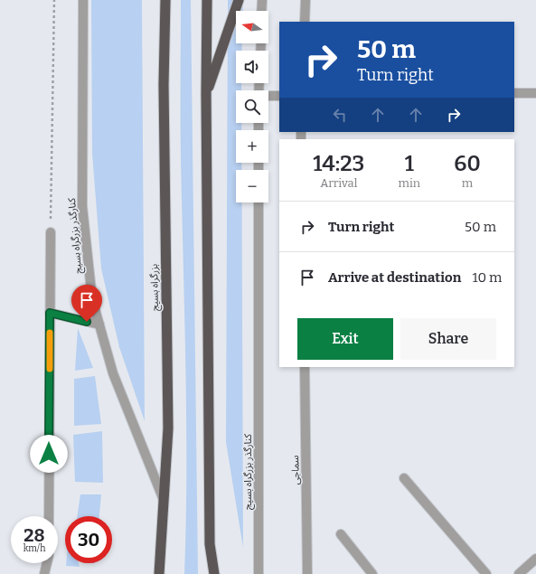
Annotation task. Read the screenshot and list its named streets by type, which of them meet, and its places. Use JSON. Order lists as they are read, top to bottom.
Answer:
{
  "streets": {
    "highway": ["بزرگراه بسیج"],
    "street": ["کنارگذر بزرگراه بسیج", "سماجی"]
  },
  "crossings": [
    ["کنارگذر بزرگراه بسیج", "بزرگراه بسیج"]
  ],
  "north": "left",
  "page": {
    "map_buttons": ["+", "−"],
    "turn": ["50 m", "Turn right"],
    "eta": [
      "14:23",
      "Arrival",
      "1",
      "min",
      "60",
      "m"
    ],
    "list": [
      {
        "name": "Turn right",
        "value": "50 m"
      },
      {
        "name": "Arrive at destination",
        "value": "10 m"
      }
    ],
    "buttons": ["Exit", "Share"],
    "speed": "28 km/h",
    "limit": "30"
  }
}
